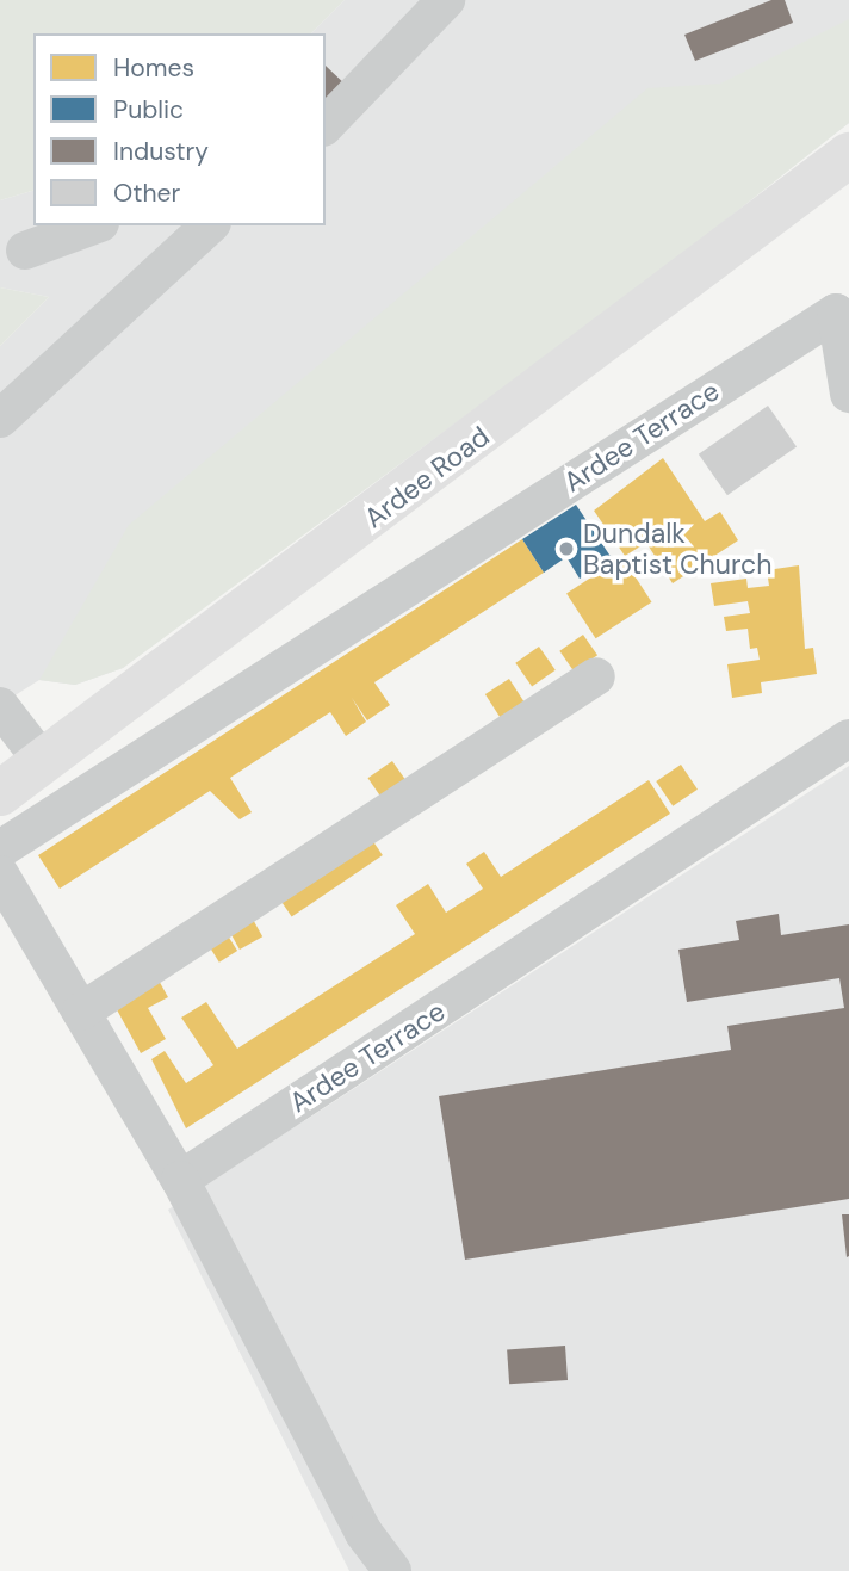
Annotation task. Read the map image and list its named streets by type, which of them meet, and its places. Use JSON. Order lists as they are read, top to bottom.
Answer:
{
  "streets": {
    "main road": ["Ardee Road"],
    "street": ["Ardee Terrace"]
  },
  "places": ["Dundalk Baptist Church"],
  "legend": [
    "Homes",
    "Public",
    "Industry",
    "Other"
  ]
}
